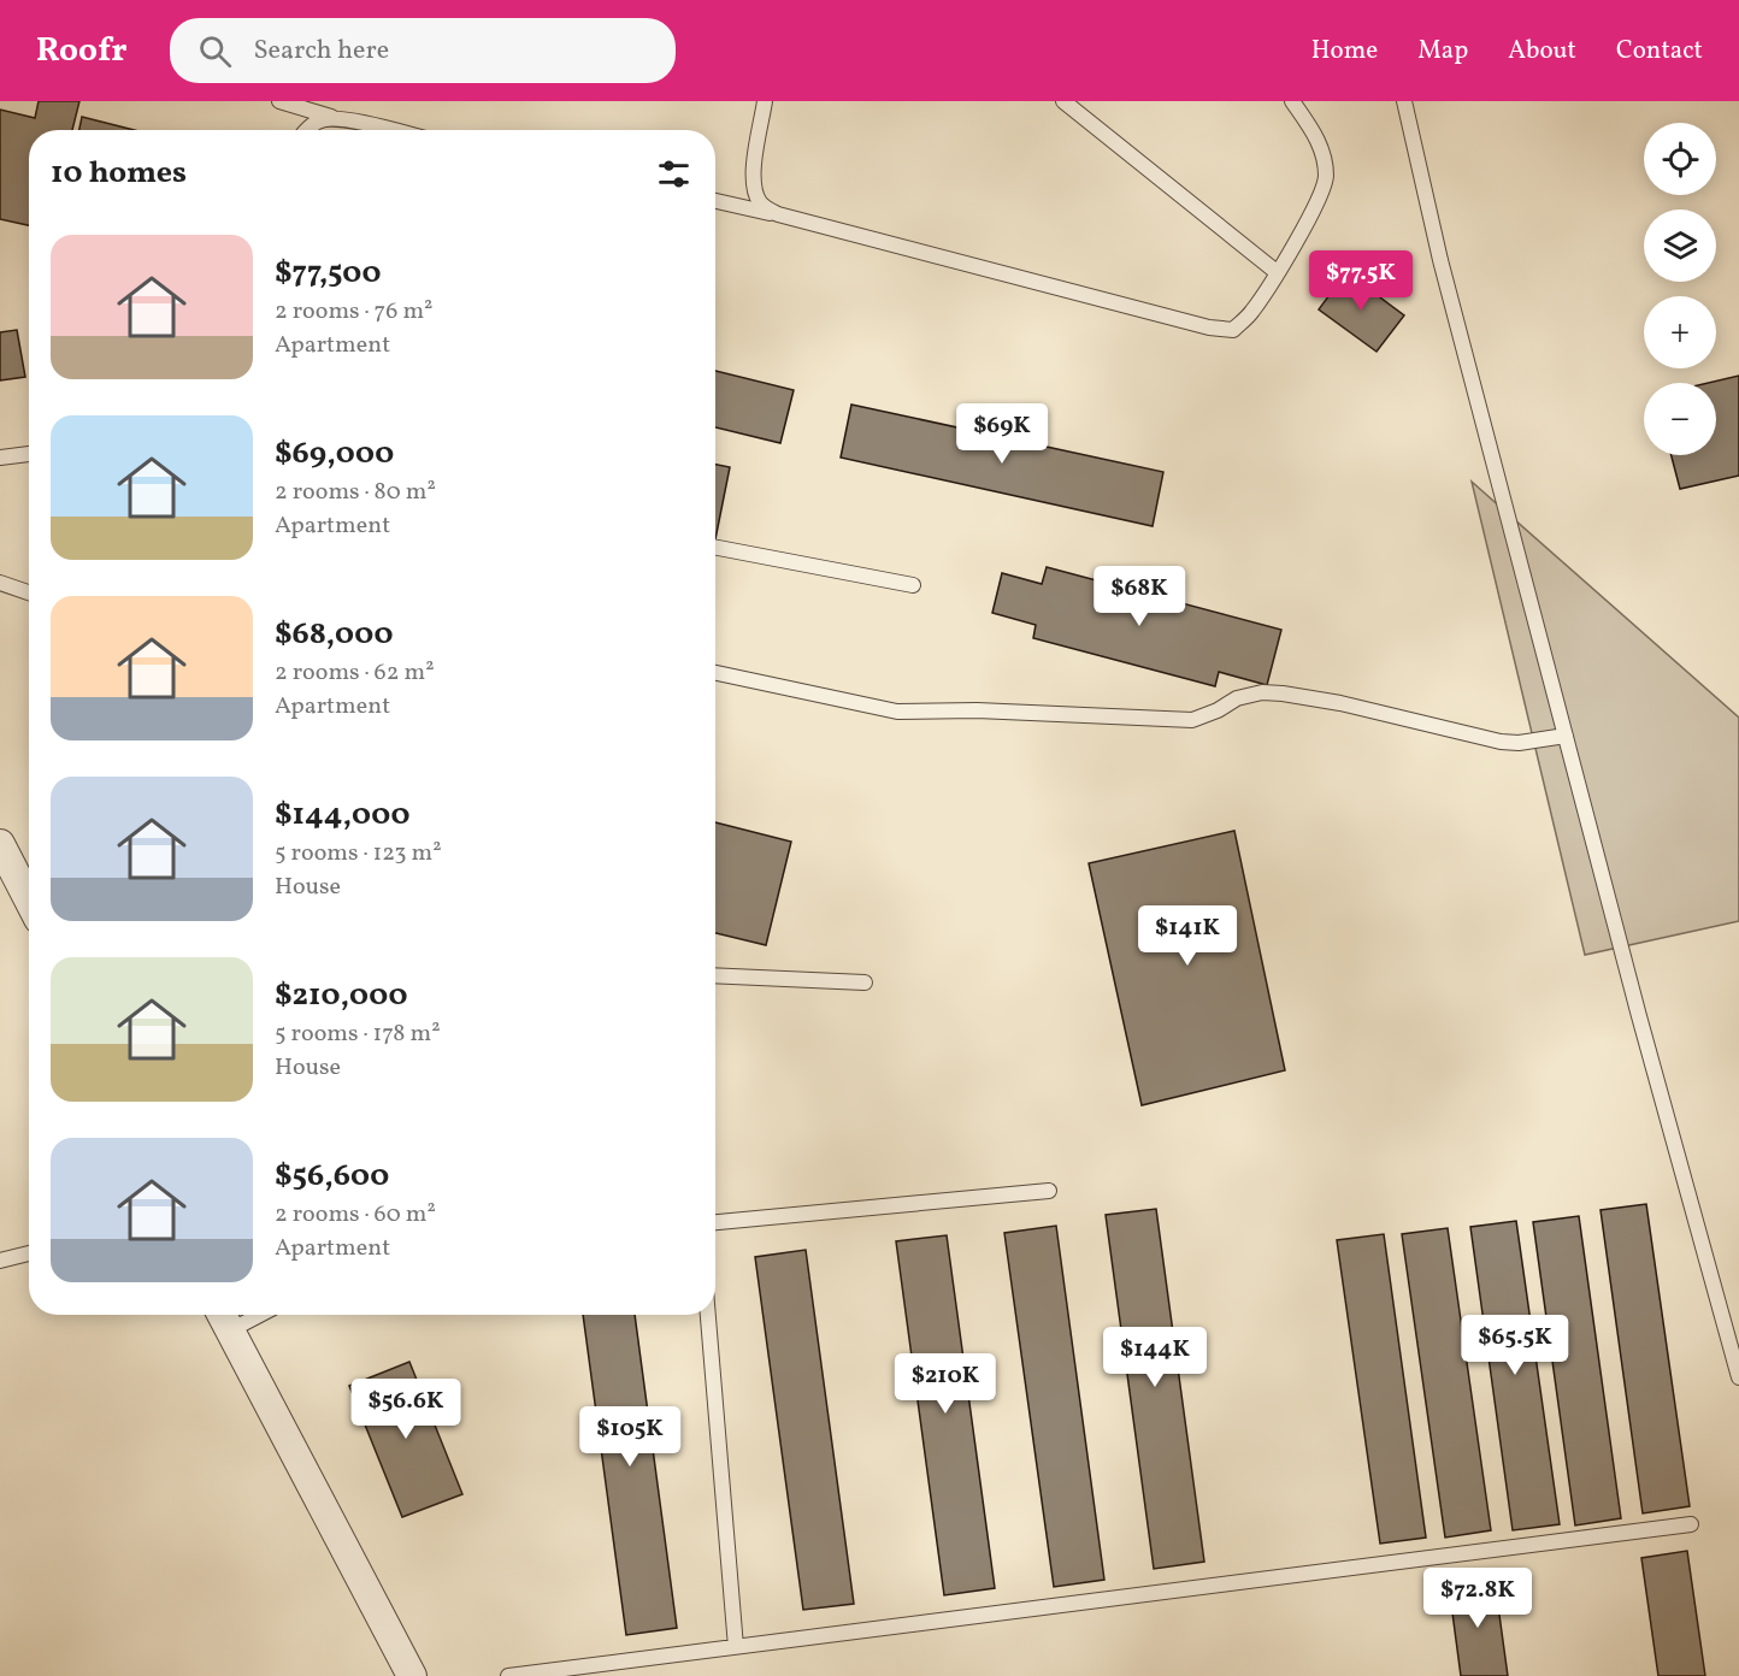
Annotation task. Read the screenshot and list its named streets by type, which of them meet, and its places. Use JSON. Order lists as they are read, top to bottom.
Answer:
{
  "page": {
    "header": "Roofr",
    "search": "Search here",
    "nav": [
      "Home",
      "Map",
      "About",
      "Contact"
    ],
    "map_buttons": ["+", "−"],
    "heading": "10 homes",
    "list": [
      {
        "name": "$77,500",
        "note": "2 rooms · 76 m² · Apartment"
      },
      {
        "name": "$69,000",
        "note": "2 rooms · 80 m² · Apartment"
      },
      {
        "name": "$68,000",
        "note": "2 rooms · 62 m² · Apartment"
      },
      {
        "name": "$144,000",
        "note": "5 rooms · 123 m² · House"
      },
      {
        "name": "$210,000",
        "note": "5 rooms · 178 m² · House"
      },
      {
        "name": "$56,600",
        "note": "2 rooms · 60 m² · Apartment"
      }
    ],
    "price": [
      "$77.5K",
      "$69K",
      "$68K",
      "$141K",
      "$65.5K",
      "$144K",
      "$210K",
      "$56.6K",
      "$105K",
      "$72.8K"
    ]
  }
}
